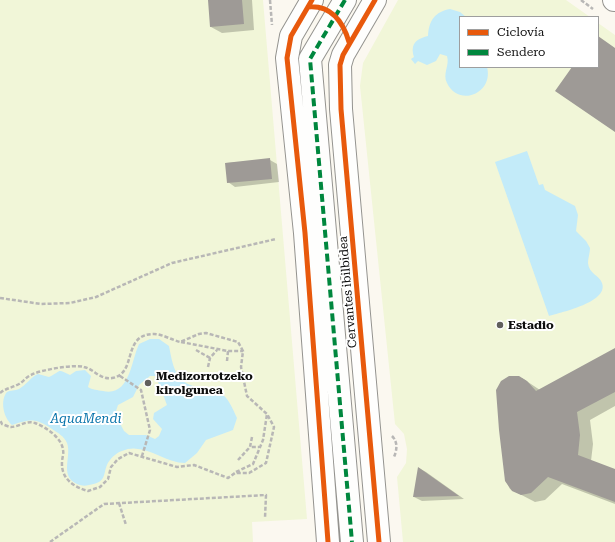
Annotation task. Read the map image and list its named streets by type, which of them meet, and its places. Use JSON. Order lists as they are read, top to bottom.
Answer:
{
  "streets": {
    "street": ["Cervantes ibilbidea"]
  },
  "water": ["AquaMendi"],
  "places": ["Estadio", "Medizorrotzeko kirolgunea"],
  "legend": ["Ciclovía", "Sendero"]
}
